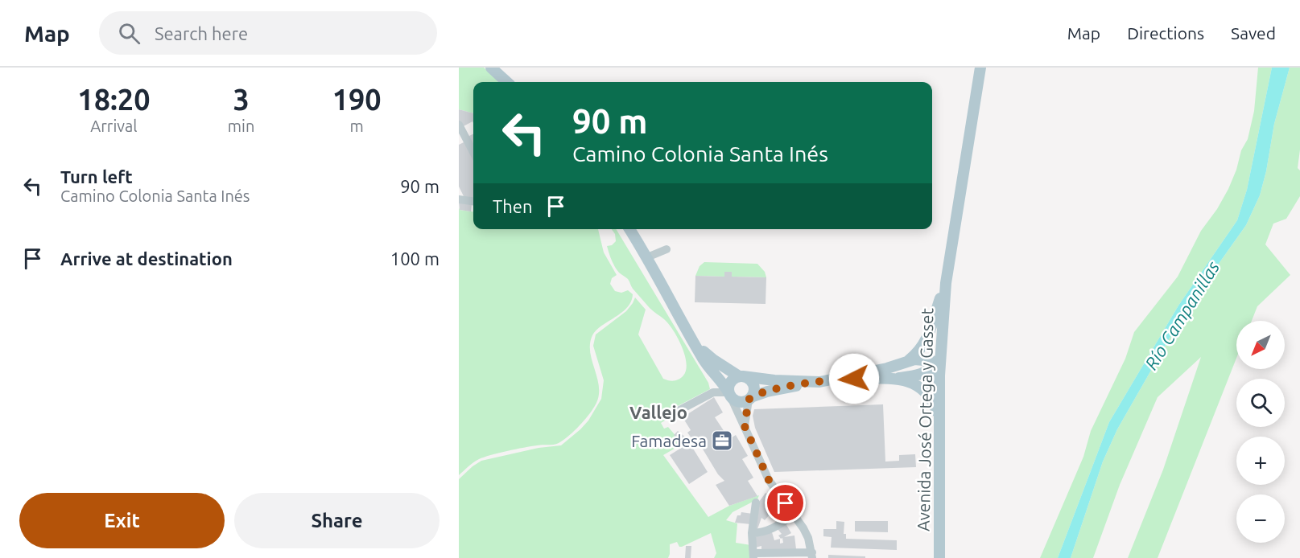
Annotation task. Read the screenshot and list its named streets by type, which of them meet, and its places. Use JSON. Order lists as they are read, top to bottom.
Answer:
{
  "streets": {
    "main road": ["Avenida José Ortega y Gasset"]
  },
  "districts": ["Vallejo"],
  "water": ["Río Campanillas"],
  "places": {
    "office": ["Famadesa"]
  },
  "north": "bottom left",
  "page": {
    "header": "Map",
    "search": "Search here",
    "nav": ["Map", "Directions", "Saved"],
    "eta": [
      "18:20",
      "Arrival",
      "3",
      "min",
      "190",
      "m"
    ],
    "turn": ["90 m", "Camino Colonia Santa Inés"],
    "list": [
      {
        "name": "Turn left",
        "note": "Camino Colonia Santa Inés",
        "value": "90 m"
      },
      {
        "name": "Arrive at destination",
        "value": "100 m"
      }
    ],
    "then": "Then",
    "map_buttons": ["+", "−"],
    "buttons": ["Exit", "Share"]
  }
}
